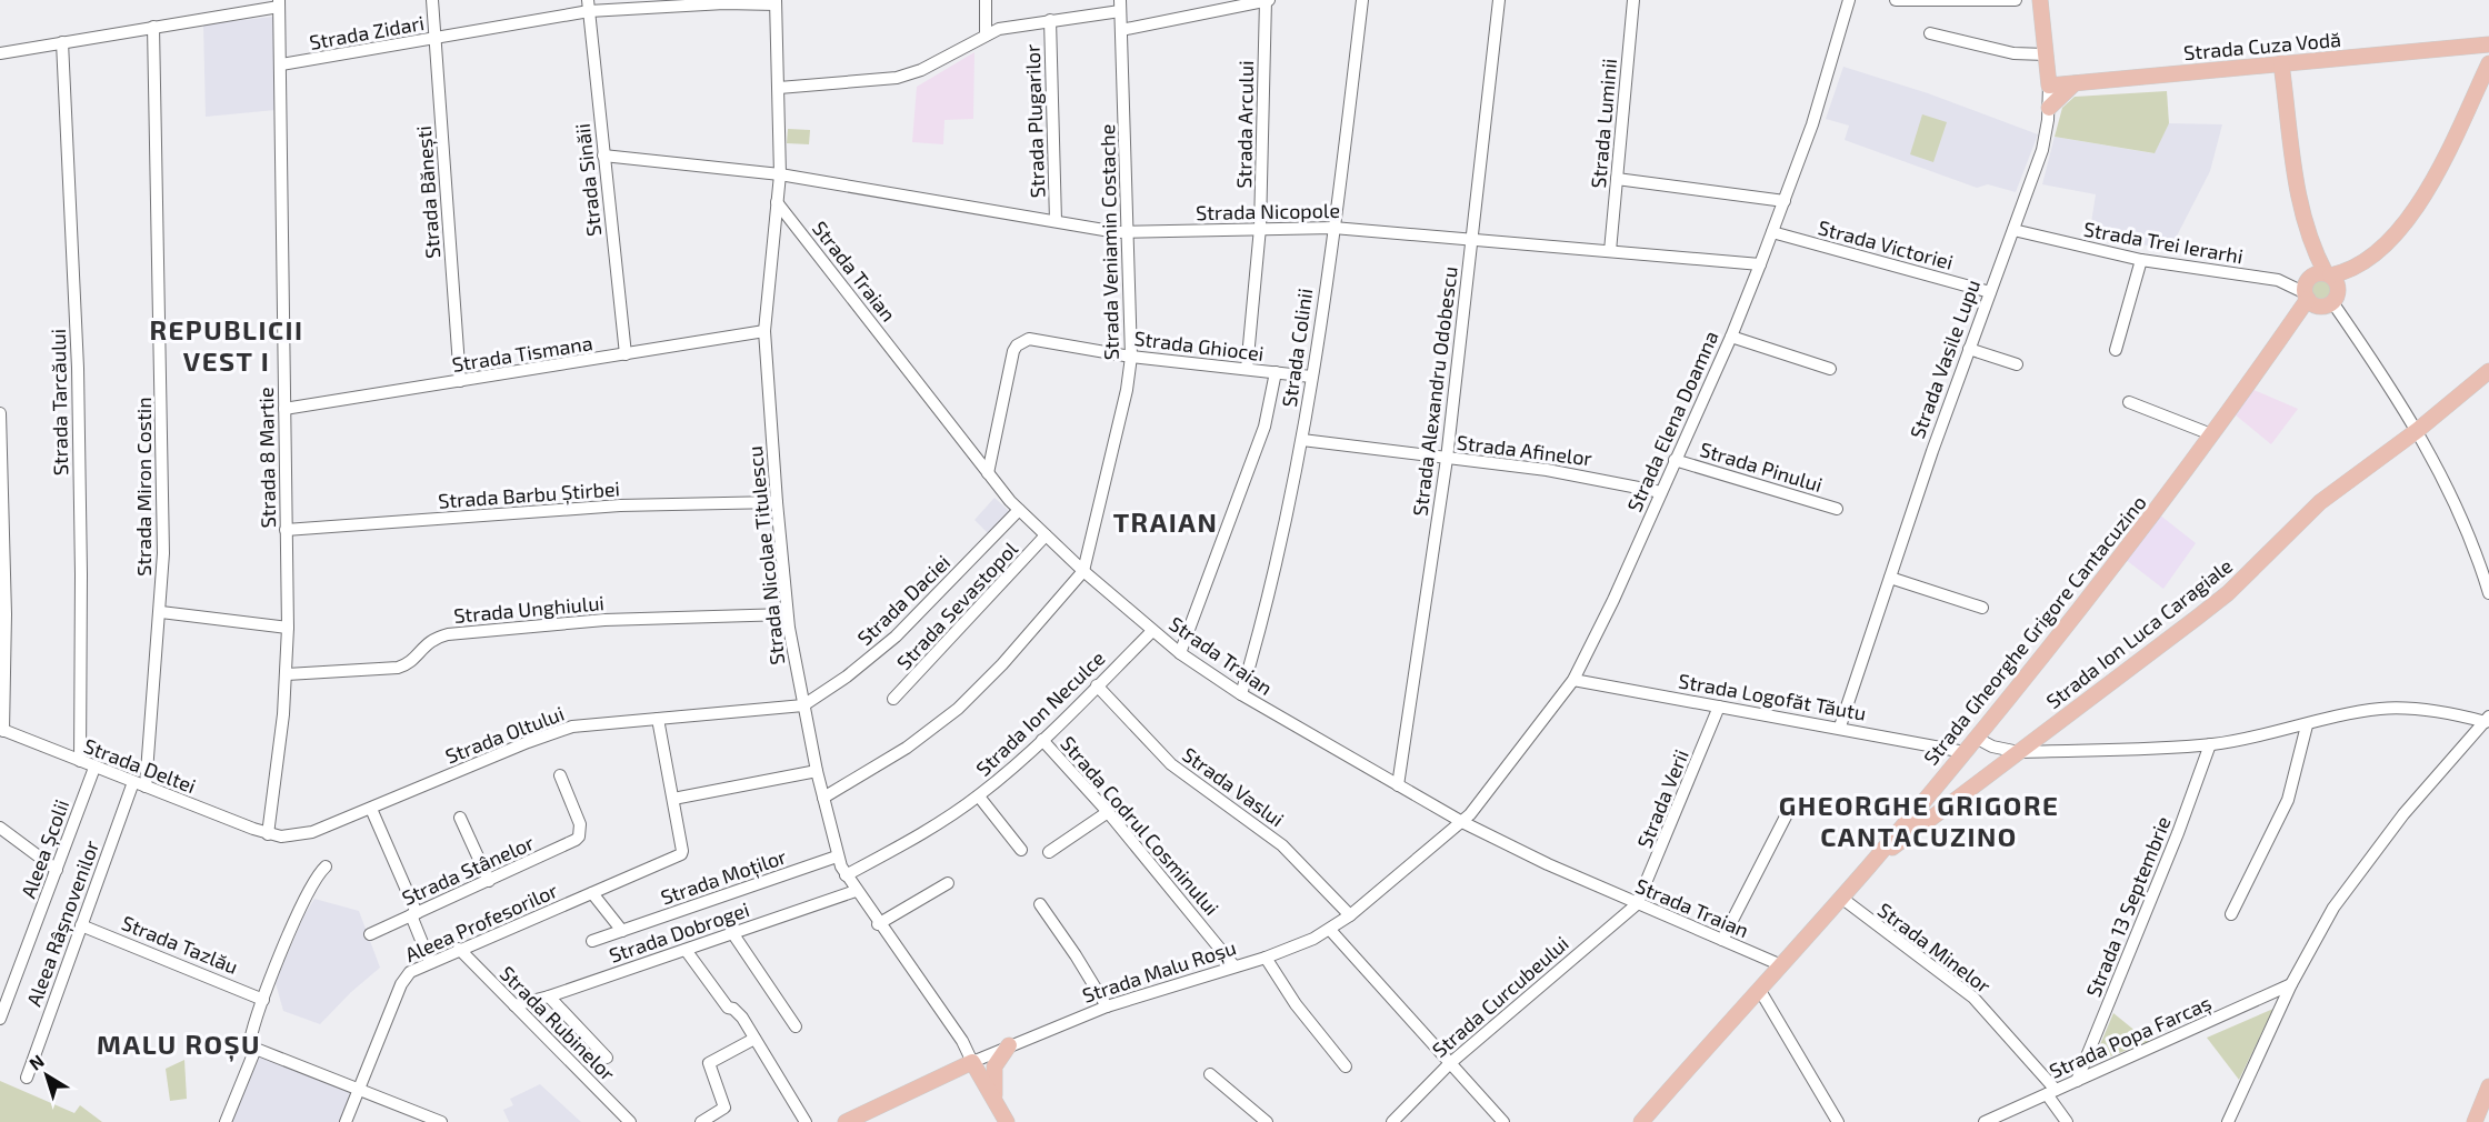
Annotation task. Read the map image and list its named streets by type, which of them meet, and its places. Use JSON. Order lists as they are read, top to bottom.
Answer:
{
  "streets": {
    "main road": [
      "Strada Cuza Vodă",
      "Strada Vasile Lupu",
      "Strada Gheorghe Grigore Cantacuzino",
      "Strada Ion Luca Caragiale",
      "Strada Malu Roșu"
    ],
    "street": [
      "Strada Zidari",
      "Strada Plugarilor",
      "Strada Luminii",
      "Strada Arcului",
      "Strada Sinăii",
      "Strada Bănești",
      "Strada Nicopole",
      "Strada Veniamin Costache",
      "Strada Trei Ierarhi",
      "Strada Victoriei",
      "Strada Traian",
      "Strada Ghiocei",
      "Strada Colinii",
      "Strada Tismana",
      "Strada Alexandru Odobescu",
      "Strada Tarcăului",
      "Strada Elena Doamna",
      "Strada Afinelor",
      "Strada 8 Martie",
      "Strada Pinului",
      "Strada Miron Costin",
      "Strada Barbu Știrbei",
      "Strada Nicolae Titulescu",
      "Strada Daciei",
      "Strada Sevastopol",
      "Strada Unghiului",
      "Strada Logofăt Tăutu",
      "Strada Ion Neculce",
      "Strada Oltului",
      "Strada Deltei",
      "Strada Vaslui",
      "Strada Verii",
      "Strada Codrul Cosminului",
      "Aleea Școlii",
      "Strada Stânelor",
      "Strada Moților",
      "Strada 13 Septembrie",
      "Aleea Profesorilor",
      "Aleea Râșnovenilor",
      "Strada Dobrogei",
      "Strada Tazlău",
      "Strada Minelor",
      "Strada Curcubeului",
      "Strada Rubinelor",
      "Strada Popa Farcaș"
    ]
  },
  "crossings": [
    ["Strada Zidari", "Strada Sinăii"],
    ["Strada Zidari", "Strada Bănești"],
    ["Strada Zidari", "Strada 8 Martie"],
    ["Strada Zidari", "Strada Nicolae Titulescu"],
    ["Strada Cuza Vodă", "Strada Vasile Lupu"],
    ["Strada Plugarilor", "Strada Nicopole"],
    ["Strada Luminii", "Strada Nicopole"],
    ["Strada Arcului", "Strada Nicopole"],
    ["Strada Arcului", "Strada Ghiocei"],
    ["Strada Sinăii", "Strada Nicopole"],
    ["Strada Sinăii", "Strada Tismana"],
    ["Strada Bănești", "Strada Tismana"],
    ["Strada Nicopole", "Strada Veniamin Costache"],
    ["Strada Nicopole", "Strada Colinii"],
    ["Strada Nicopole", "Strada Alexandru Odobescu"],
    ["Strada Nicopole", "Strada Elena Doamna"],
    ["Strada Nicopole", "Strada Nicolae Titulescu"],
    ["Strada Veniamin Costache", "Strada Traian"],
    ["Strada Veniamin Costache", "Strada Ghiocei"],
    ["Strada Veniamin Costache", "Strada Nicolae Titulescu"],
    ["Strada Trei Ierarhi", "Strada Vasile Lupu"],
    ["Strada Trei Ierarhi", "Strada Gheorghe Grigore Cantacuzino"],
    ["Strada Victoriei", "Strada Vasile Lupu"],
    ["Strada Victoriei", "Strada Elena Doamna"],
    ["Strada Traian", "Strada Ghiocei"],
    ["Strada Traian", "Strada Colinii"],
    ["Strada Traian", "Strada Alexandru Odobescu"],
    ["Strada Traian", "Strada Elena Doamna"],
    ["Strada Traian", "Strada Nicolae Titulescu"],
    ["Strada Traian", "Strada Daciei"],
    ["Strada Traian", "Strada Sevastopol"],
    ["Strada Traian", "Strada Gheorghe Grigore Cantacuzino"],
    ["Strada Traian", "Strada Ion Neculce"],
    ["Strada Traian", "Strada Verii"],
    ["Strada Traian", "Strada Malu Roșu"],
    ["Strada Traian", "Strada Curcubeului"],
    ["Strada Ghiocei", "Strada Colinii"],
    ["Strada Colinii", "Strada Afinelor"],
    ["Strada Tismana", "Strada 8 Martie"],
    ["Strada Tismana", "Strada Nicolae Titulescu"],
    ["Strada Vasile Lupu", "Strada Logofăt Tăutu"],
    ["Strada Alexandru Odobescu", "Strada Afinelor"],
    ["Strada Tarcăului", "Strada Deltei"],
    ["Strada Elena Doamna", "Strada Afinelor"],
    ["Strada Elena Doamna", "Strada Pinului"],
    ["Strada Elena Doamna", "Strada Logofăt Tăutu"],
    ["Strada Elena Doamna", "Strada Malu Roșu"],
    ["Strada 8 Martie", "Strada Barbu Știrbei"],
    ["Strada 8 Martie", "Strada Unghiului"],
    ["Strada 8 Martie", "Strada Oltului"],
    ["Strada 8 Martie", "Strada Deltei"],
    ["Strada Miron Costin", "Strada Deltei"],
    ["Strada Barbu Știrbei", "Strada Nicolae Titulescu"],
    ["Strada Nicolae Titulescu", "Strada Daciei"],
    ["Strada Nicolae Titulescu", "Strada Unghiului"],
    ["Strada Nicolae Titulescu", "Strada Ion Neculce"],
    ["Strada Nicolae Titulescu", "Strada Oltului"],
    ["Strada Nicolae Titulescu", "Strada Moților"],
    ["Strada Nicolae Titulescu", "Strada Dobrogei"],
    ["Strada Nicolae Titulescu", "Strada Malu Roșu"],
    ["Strada Daciei", "Strada Oltului"],
    ["Strada Gheorghe Grigore Cantacuzino", "Strada Ion Luca Caragiale"],
    ["Strada Gheorghe Grigore Cantacuzino", "Strada Logofăt Tăutu"],
    ["Strada Gheorghe Grigore Cantacuzino", "Strada Minelor"],
    ["Strada Logofăt Tăutu", "Strada Verii"],
    ["Strada Ion Neculce", "Strada Vaslui"],
    ["Strada Ion Neculce", "Strada Codrul Cosminului"],
    ["Strada Oltului", "Strada Deltei"],
    ["Strada Deltei", "Aleea Școlii"],
    ["Strada Deltei", "Aleea Râșnovenilor"],
    ["Strada Vaslui", "Strada Malu Roșu"],
    ["Strada Verii", "Strada Curcubeului"],
    ["Strada Codrul Cosminului", "Strada Malu Roșu"],
    ["Strada 13 Septembrie", "Strada Popa Farcaș"],
    ["Aleea Profesorilor", "Strada Rubinelor"],
    ["Aleea Râșnovenilor", "Strada Tazlău"],
    ["Strada Dobrogei", "Strada Rubinelor"],
    ["Strada Minelor", "Strada Popa Farcaș"]
  ],
  "districts": [
    "REPUBLICII VEST I",
    "TRAIAN",
    "GHEORGHE GRIGORE CANTACUZINO",
    "MALU ROȘU"
  ],
  "north": "top left"
}
